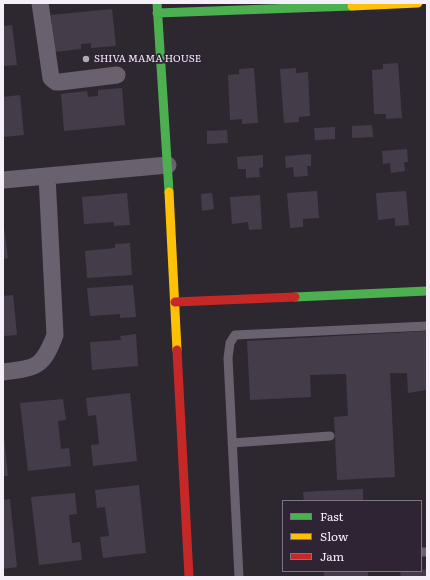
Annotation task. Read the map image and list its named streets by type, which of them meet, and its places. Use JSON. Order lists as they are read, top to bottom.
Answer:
{
  "places": ["SHIVA MAMA HOUSE"],
  "legend": ["Fast", "Slow", "Jam"]
}
